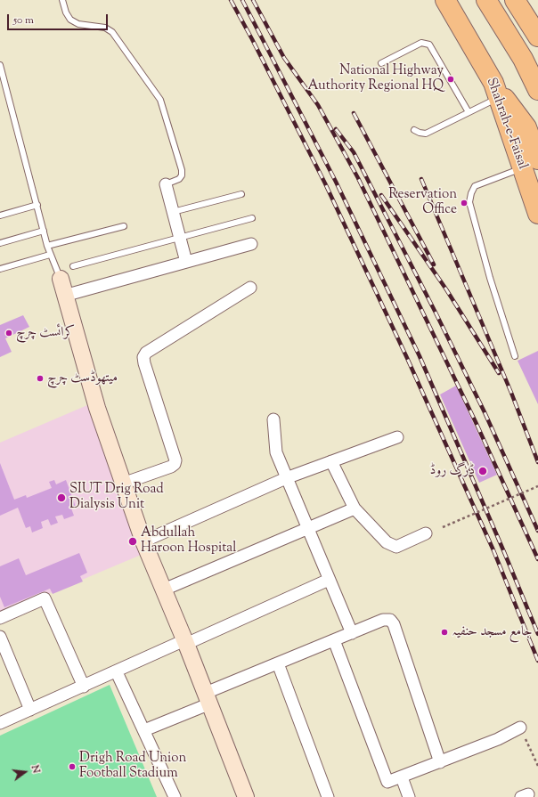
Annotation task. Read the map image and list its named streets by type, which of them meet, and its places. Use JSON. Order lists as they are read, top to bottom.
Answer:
{
  "streets": {
    "highway": ["Shahrah-e-Faisal"]
  },
  "places": [
    "National Highway Authority Regional HQ",
    "Reservation Office",
    "کرائسٹ چرچ",
    "میتھوڈسٹ چرچ",
    "ڈرگ روڈ",
    "SIUT Drig Road Dialysis Unit",
    "Abdullah Haroon Hospital",
    "جامع مسجد حنفیہ",
    "Drigh Road Union Football Stadium"
  ],
  "scale_bar": "50 m",
  "north": "right"
}
